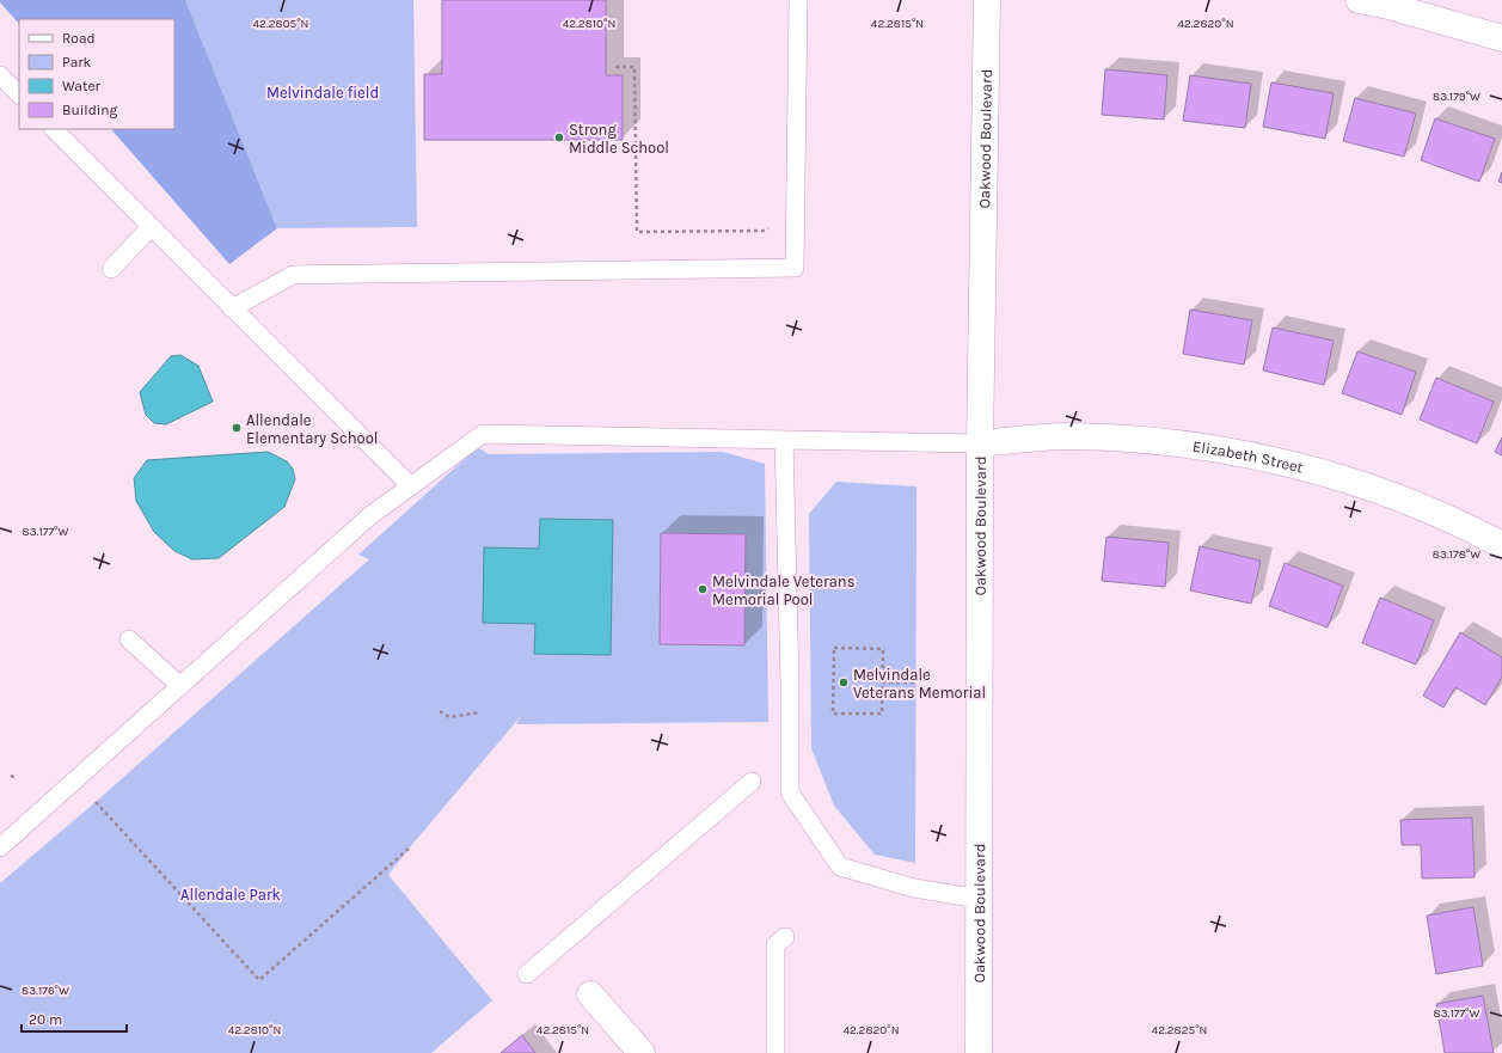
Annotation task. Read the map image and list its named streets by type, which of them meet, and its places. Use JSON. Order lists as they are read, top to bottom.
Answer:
{
  "streets": {
    "main road": ["Oakwood Boulevard", "Elizabeth Street"]
  },
  "crossings": [
    ["Oakwood Boulevard", "Elizabeth Street"]
  ],
  "parks": ["Melvindale field", "Allendale Park"],
  "places": [
    "Strong Middle School",
    "Allendale Elementary School",
    "Melvindale Veterans Memorial Pool",
    "Melvindale Veterans Memorial"
  ],
  "legend": [
    "Road",
    "Park",
    "Water",
    "Building"
  ],
  "scale_bar": "20 m",
  "coordinates": [
    "42.2805°N",
    "42.2810°N",
    "42.2815°N",
    "42.2820°N",
    "83.179°W",
    "83.177°W",
    "83.178°W",
    "83.176°W",
    "42.2825°N"
  ]
}
